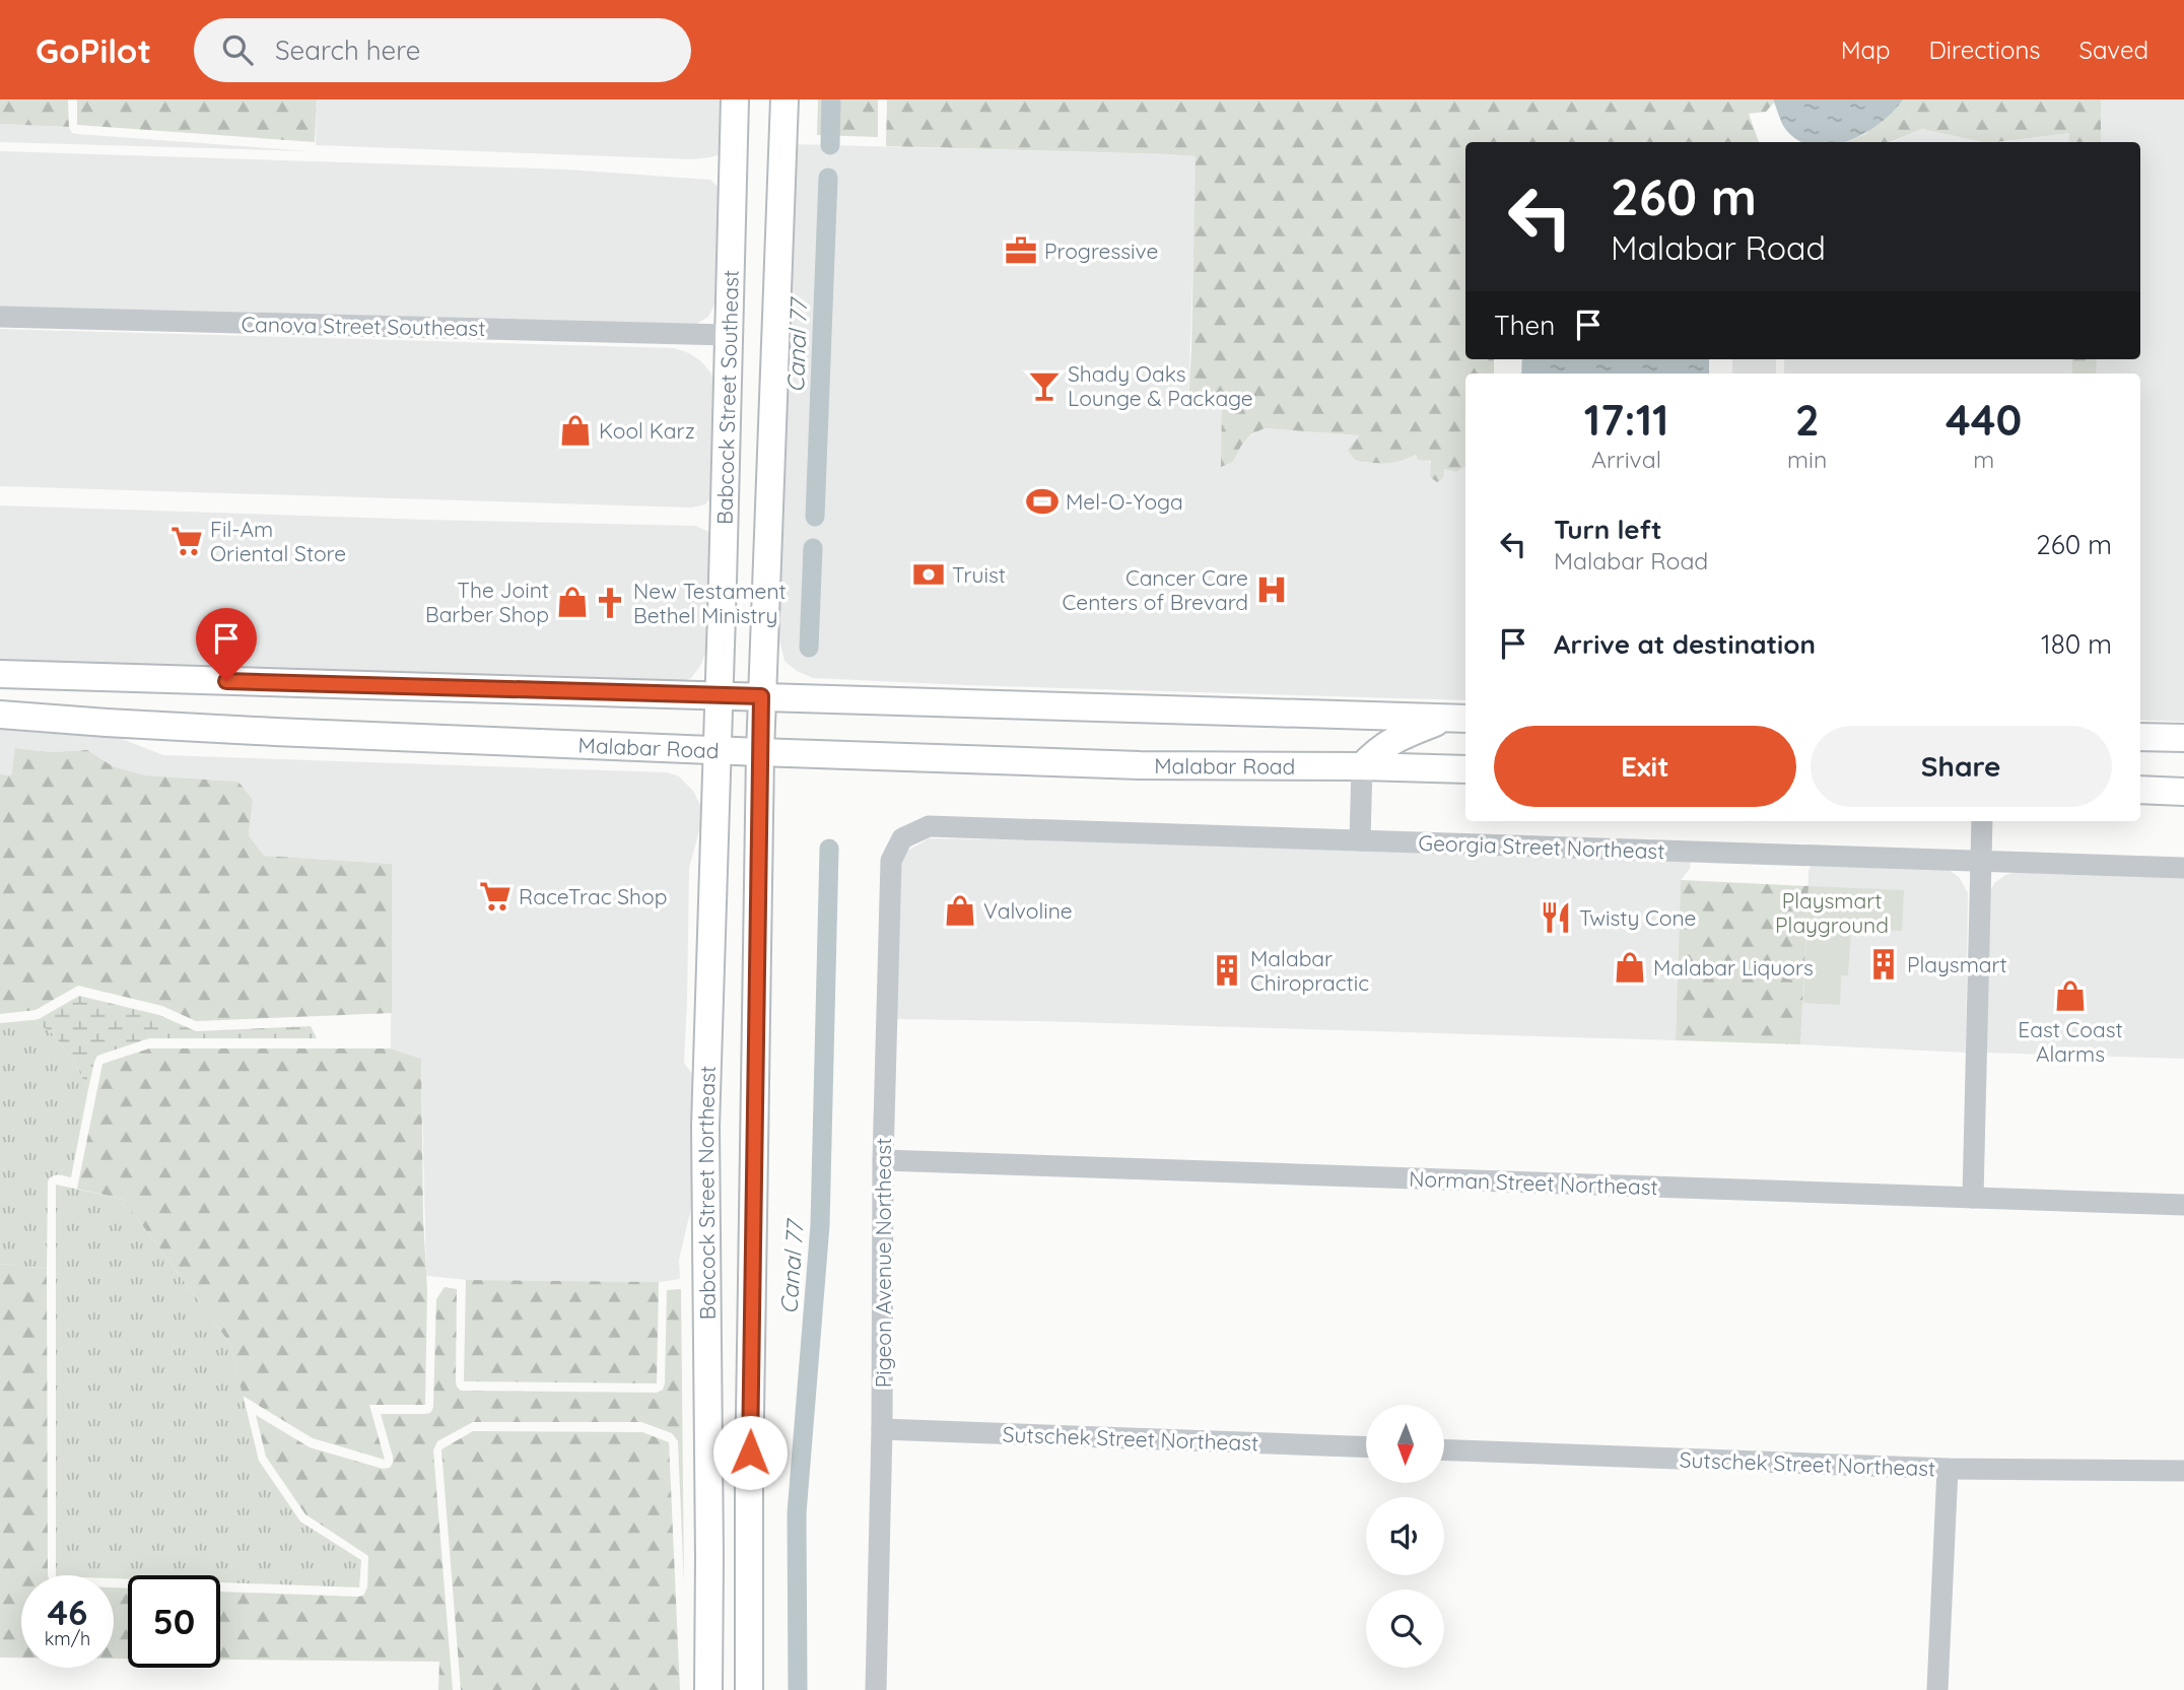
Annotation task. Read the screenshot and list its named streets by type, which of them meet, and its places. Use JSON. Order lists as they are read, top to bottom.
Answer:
{
  "streets": {
    "main road": ["Babcock Street Southeast", "Malabar Road", "Babcock Street Northeast"],
    "street": [
      "Canova Street Southeast",
      "Georgia Street Northeast",
      "Norman Street Northeast",
      "Pigeon Avenue Northeast",
      "Sutschek Street Northeast"
    ]
  },
  "crossings": [
    ["Canova Street Southeast", "Babcock Street Southeast"],
    ["Babcock Street Southeast", "Babcock Street Northeast"],
    ["Malabar Road", "Babcock Street Northeast"],
    ["Georgia Street Northeast", "Pigeon Avenue Northeast"],
    ["Norman Street Northeast", "Pigeon Avenue Northeast"],
    ["Pigeon Avenue Northeast", "Sutschek Street Northeast"]
  ],
  "water": ["Canal 77"],
  "parks": ["Playsmart Playground"],
  "places": {
    "office": ["Progressive"],
    "bar": ["Shady Oaks Lounge & Package"],
    "shop": [
      "Kool Karz",
      "The Joint Barber Shop",
      "Valvoline",
      "Malabar Liquors",
      "East Coast Alarms"
    ],
    "sports": ["Mel-O-Yoga"],
    "supermarket": ["Fil-Am Oriental Store", "RaceTrac Shop"],
    "bank": ["Truist"],
    "hospital": ["Cancer Care Centers of Brevard"],
    "church": ["New Testament Bethel Ministry"],
    "restaurant": ["Twisty Cone"],
    "building": ["Playsmart", "Malabar Chiropractic"]
  },
  "north": "bottom",
  "page": {
    "header": "GoPilot",
    "search": "Search here",
    "nav": ["Map", "Directions", "Saved"],
    "turn": ["260 m", "Malabar Road"],
    "then": "Then",
    "eta": [
      "17:11",
      "Arrival",
      "2",
      "min",
      "440",
      "m"
    ],
    "list": [
      {
        "name": "Turn left",
        "note": "Malabar Road",
        "value": "260 m"
      },
      {
        "name": "Arrive at destination",
        "value": "180 m"
      }
    ],
    "buttons": ["Exit", "Share"],
    "speed": "46 km/h",
    "limit": "50"
  }
}
